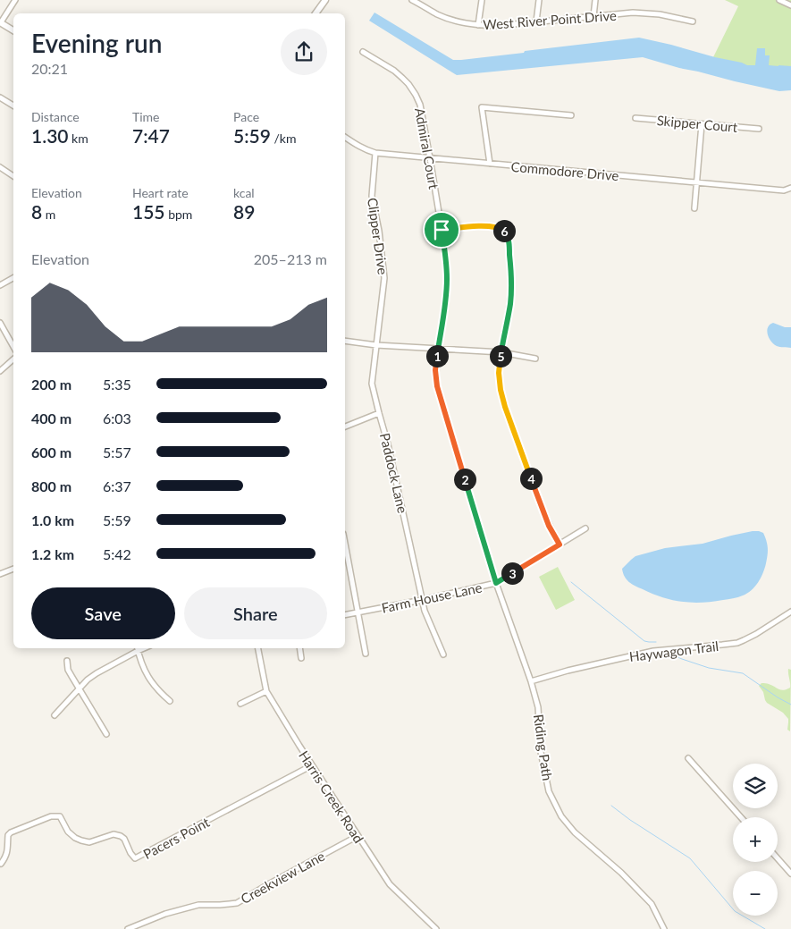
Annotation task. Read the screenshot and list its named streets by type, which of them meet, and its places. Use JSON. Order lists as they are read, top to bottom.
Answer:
{
  "streets": {
    "street": [
      "West River Point Drive",
      "Skipper Court",
      "Admiral Court",
      "Commodore Drive",
      "Clipper Drive",
      "Paddock Lane",
      "Farm House Lane",
      "Haywagon Trail",
      "Riding Path",
      "Harris Creek Road",
      "Pacers Point",
      "Creekview Lane"
    ]
  },
  "crossings": [
    ["Admiral Court", "Commodore Drive"],
    ["Admiral Court", "Farm House Lane"],
    ["Admiral Court", "Riding Path"],
    ["Commodore Drive", "Clipper Drive"],
    ["Clipper Drive", "Paddock Lane"],
    ["Paddock Lane", "Farm House Lane"],
    ["Farm House Lane", "Riding Path"],
    ["Haywagon Trail", "Riding Path"],
    ["Harris Creek Road", "Pacers Point"],
    ["Harris Creek Road", "Creekview Lane"]
  ],
  "page": {
    "heading": ["Evening run", "20:21"],
    "stats": [
      ["Distance", "1.30 km"],
      ["Time", "7:47"],
      ["Pace", "5:59 /km"],
      ["Elevation", "8 m"],
      ["Heart rate", "155 bpm"],
      ["kcal", "89"]
    ],
    "pins": [
      "6",
      "1",
      "5",
      "4",
      "2",
      "3"
    ],
    "chart": ["Elevation", "205–213 m"],
    "list": [
      {
        "name": "200 m",
        "note": "5:35"
      },
      {
        "name": "400 m",
        "note": "6:03"
      },
      {
        "name": "600 m",
        "note": "5:57"
      },
      {
        "name": "800 m",
        "note": "6:37"
      },
      {
        "name": "1.0 km",
        "note": "5:59"
      },
      {
        "name": "1.2 km",
        "note": "5:42"
      }
    ],
    "buttons": ["Save", "Share"],
    "map_buttons": ["+", "−"]
  }
}
